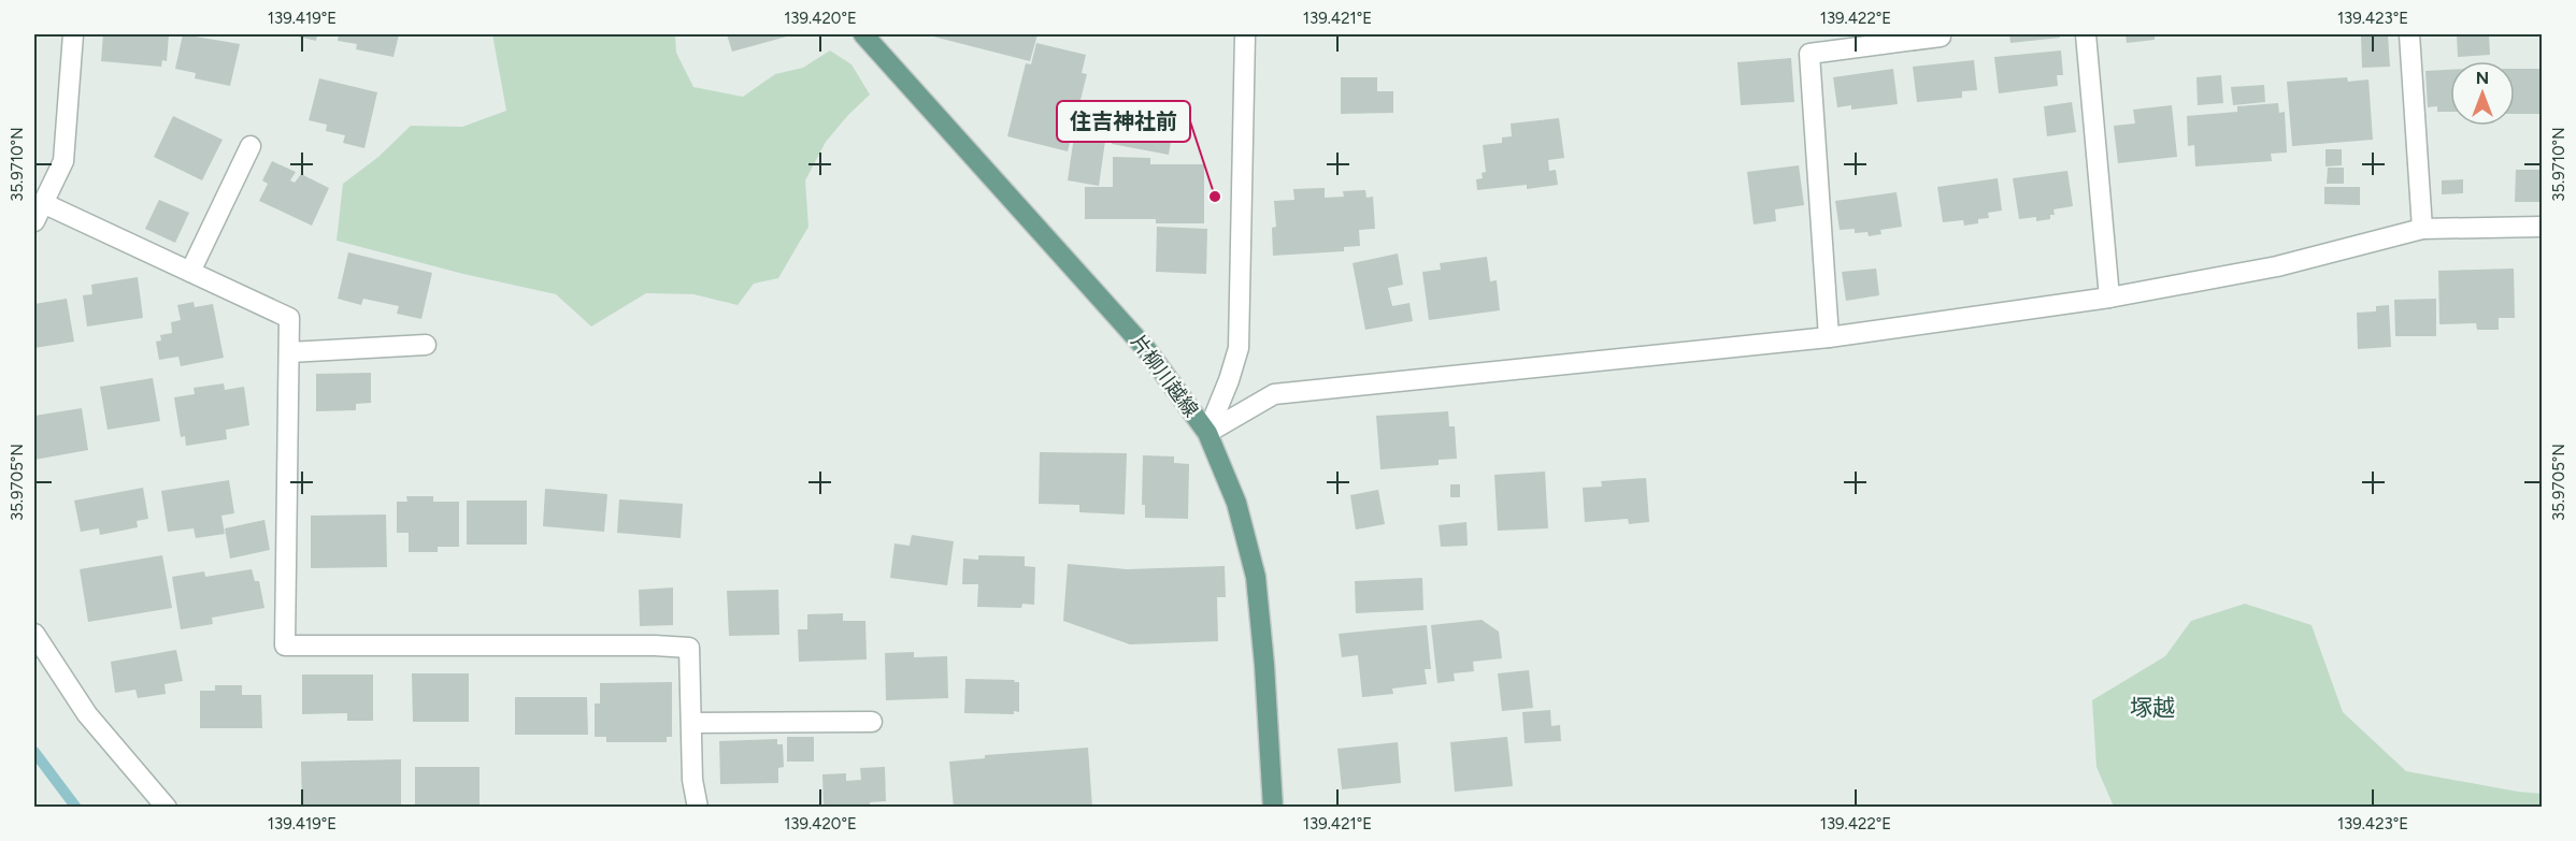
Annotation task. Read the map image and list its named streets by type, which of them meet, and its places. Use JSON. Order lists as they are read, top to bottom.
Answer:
{
  "streets": {
    "main road": ["片柳川越線"]
  },
  "districts": ["塚越"],
  "places": ["住吉神社前"],
  "north": "top",
  "coordinates": [
    "139.419°E",
    "139.420°E",
    "139.421°E",
    "139.422°E",
    "139.423°E",
    "35.9710°N",
    "35.9705°N"
  ]
}
